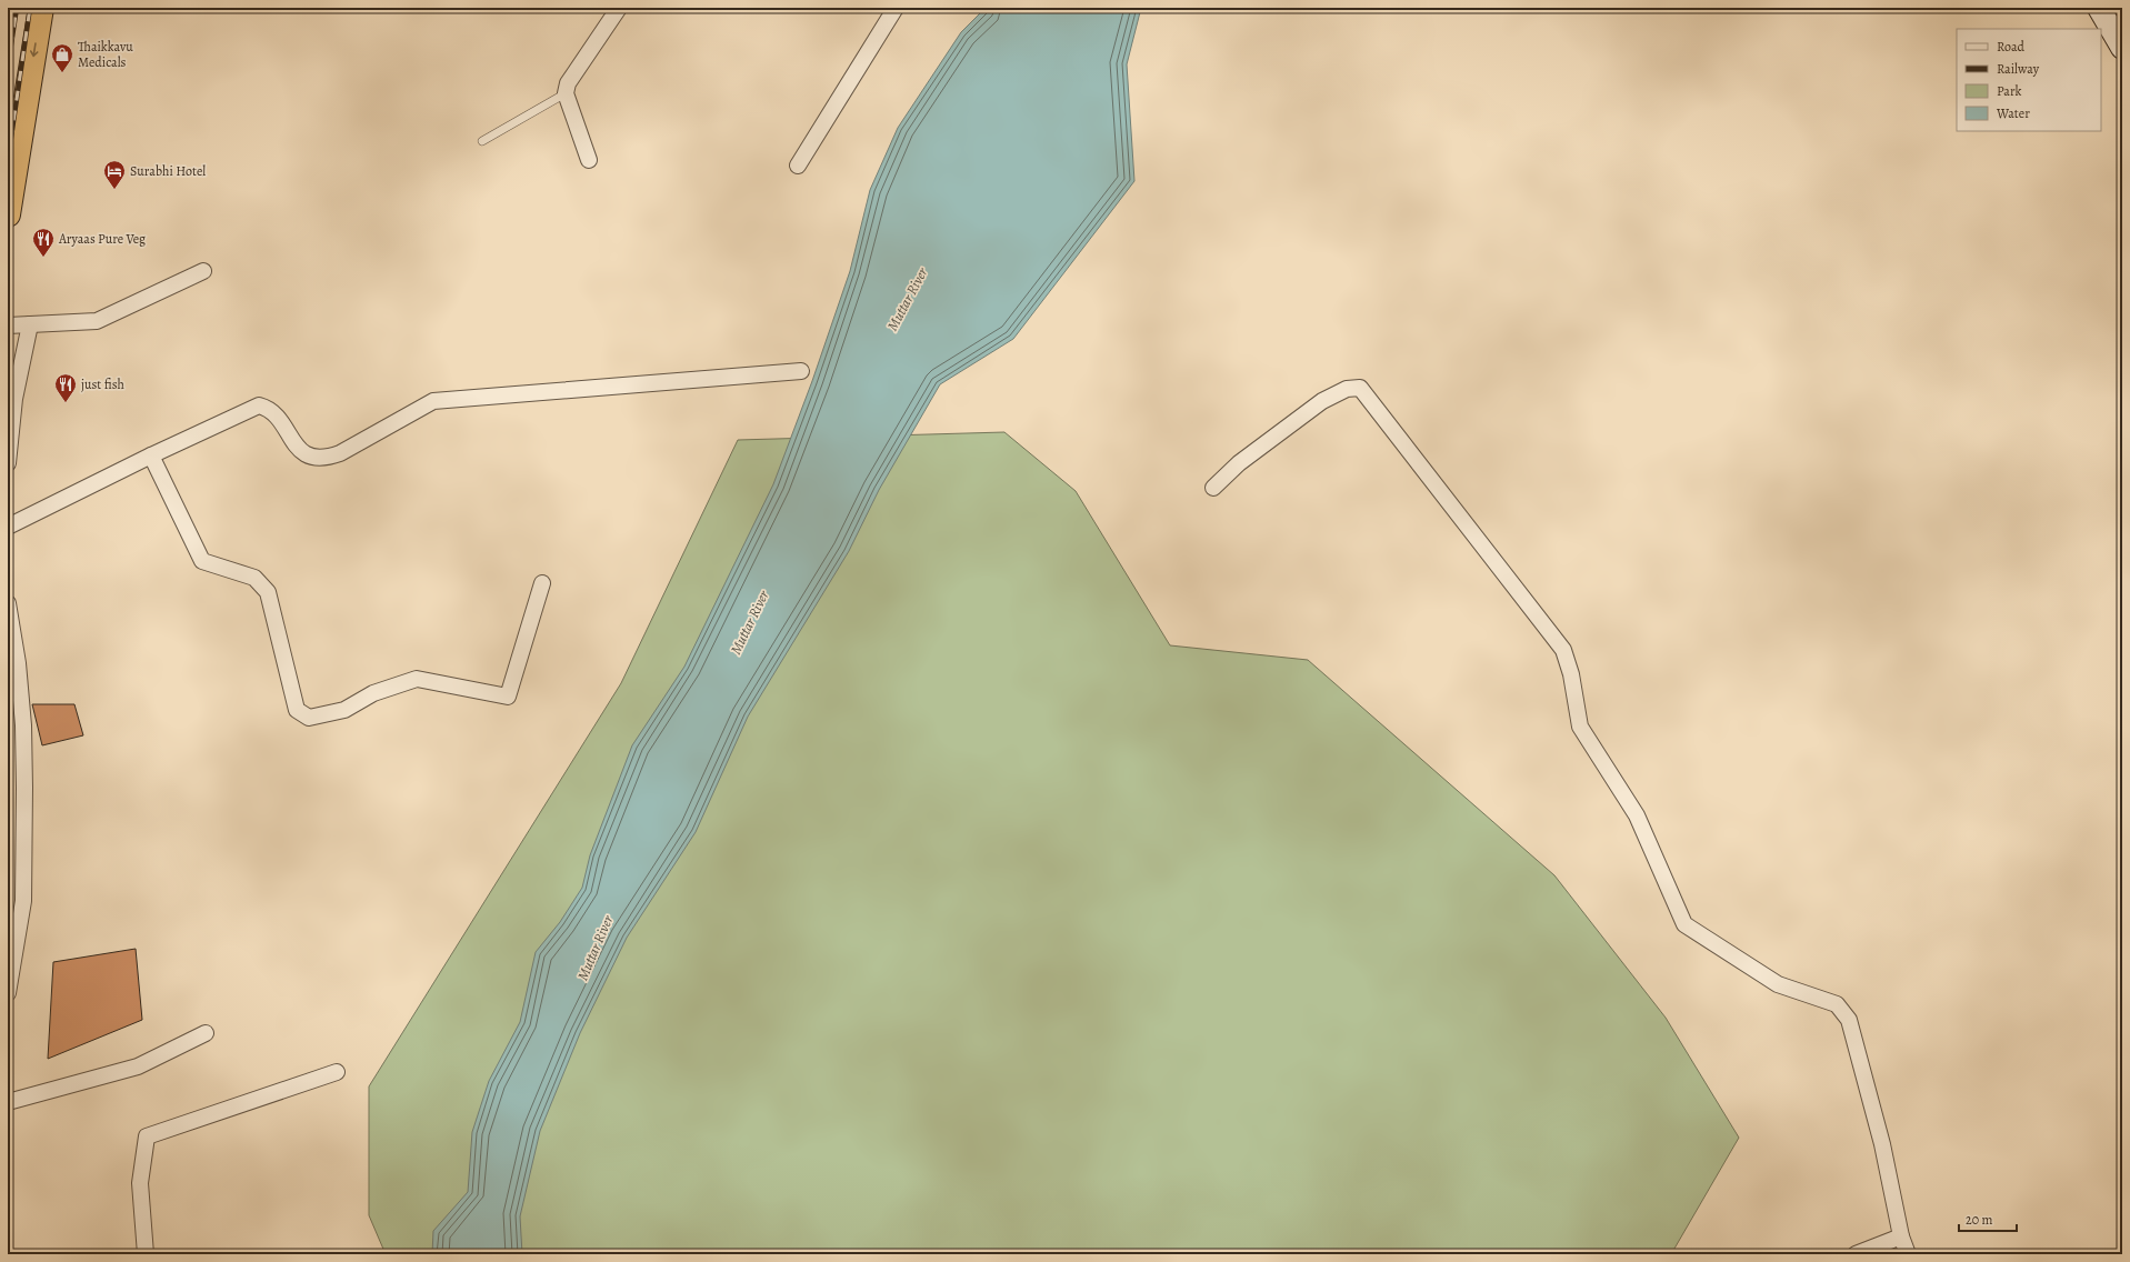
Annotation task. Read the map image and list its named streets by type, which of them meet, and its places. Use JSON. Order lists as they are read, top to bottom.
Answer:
{
  "water": ["Muttar River"],
  "places": {
    "shop": ["Thaikkavu Medicals"],
    "hotel": ["Surabhi Hotel"],
    "restaurant": ["Aryaas Pure Veg", "just fish"]
  },
  "legend": [
    "Road",
    "Railway",
    "Park",
    "Water"
  ],
  "scale_bar": "20 m"
}
